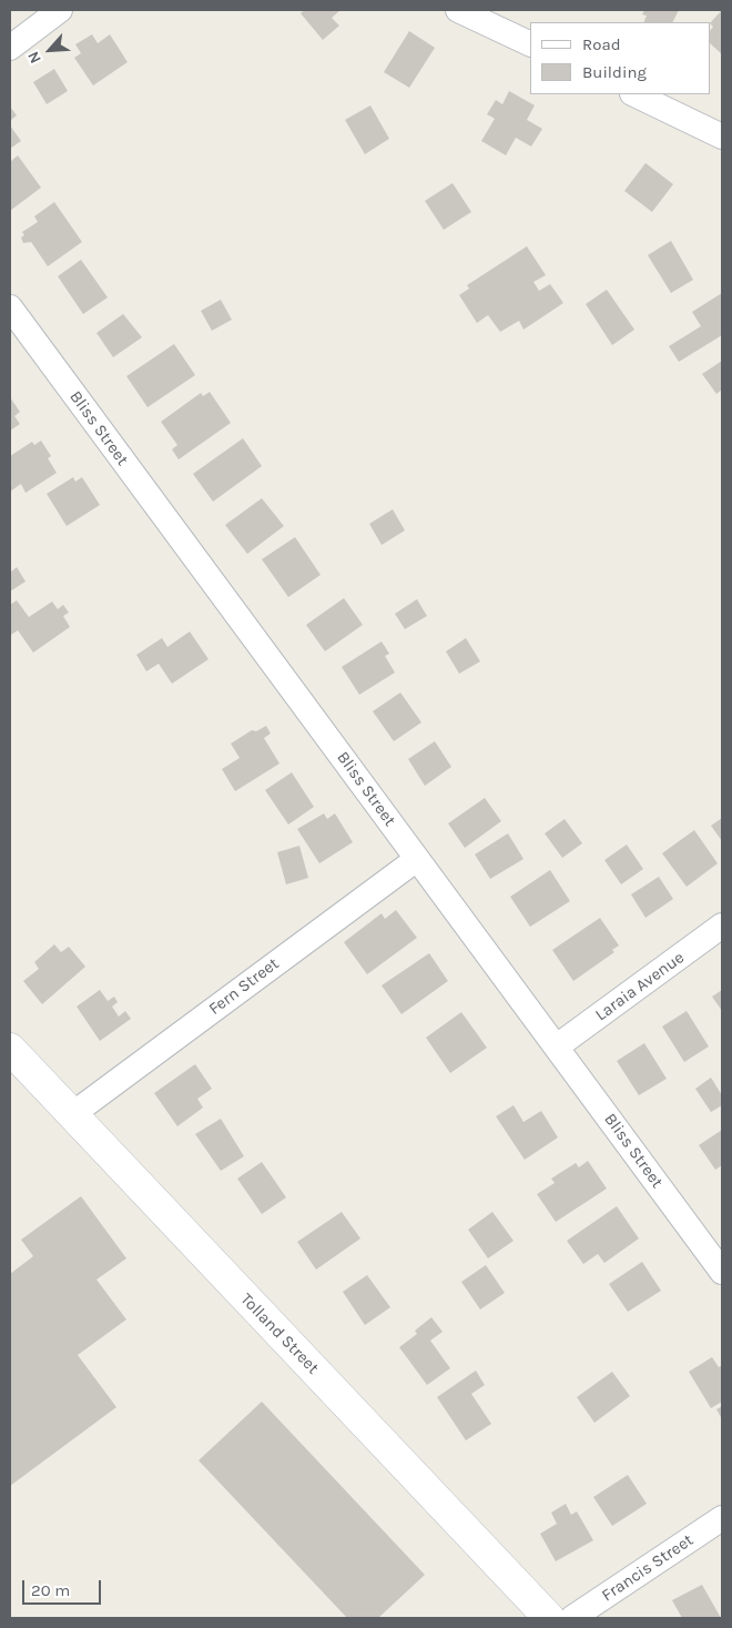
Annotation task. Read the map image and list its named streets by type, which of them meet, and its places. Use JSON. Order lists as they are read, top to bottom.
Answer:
{
  "streets": {
    "main road": ["Tolland Street"],
    "street": [
      "Bliss Street",
      "Fern Street",
      "Laraia Avenue",
      "Francis Street"
    ]
  },
  "crossings": [
    ["Bliss Street", "Fern Street"],
    ["Bliss Street", "Laraia Avenue"],
    ["Fern Street", "Tolland Street"]
  ],
  "legend": ["Road", "Building"],
  "scale_bar": "20 m",
  "north": "bottom left"
}
